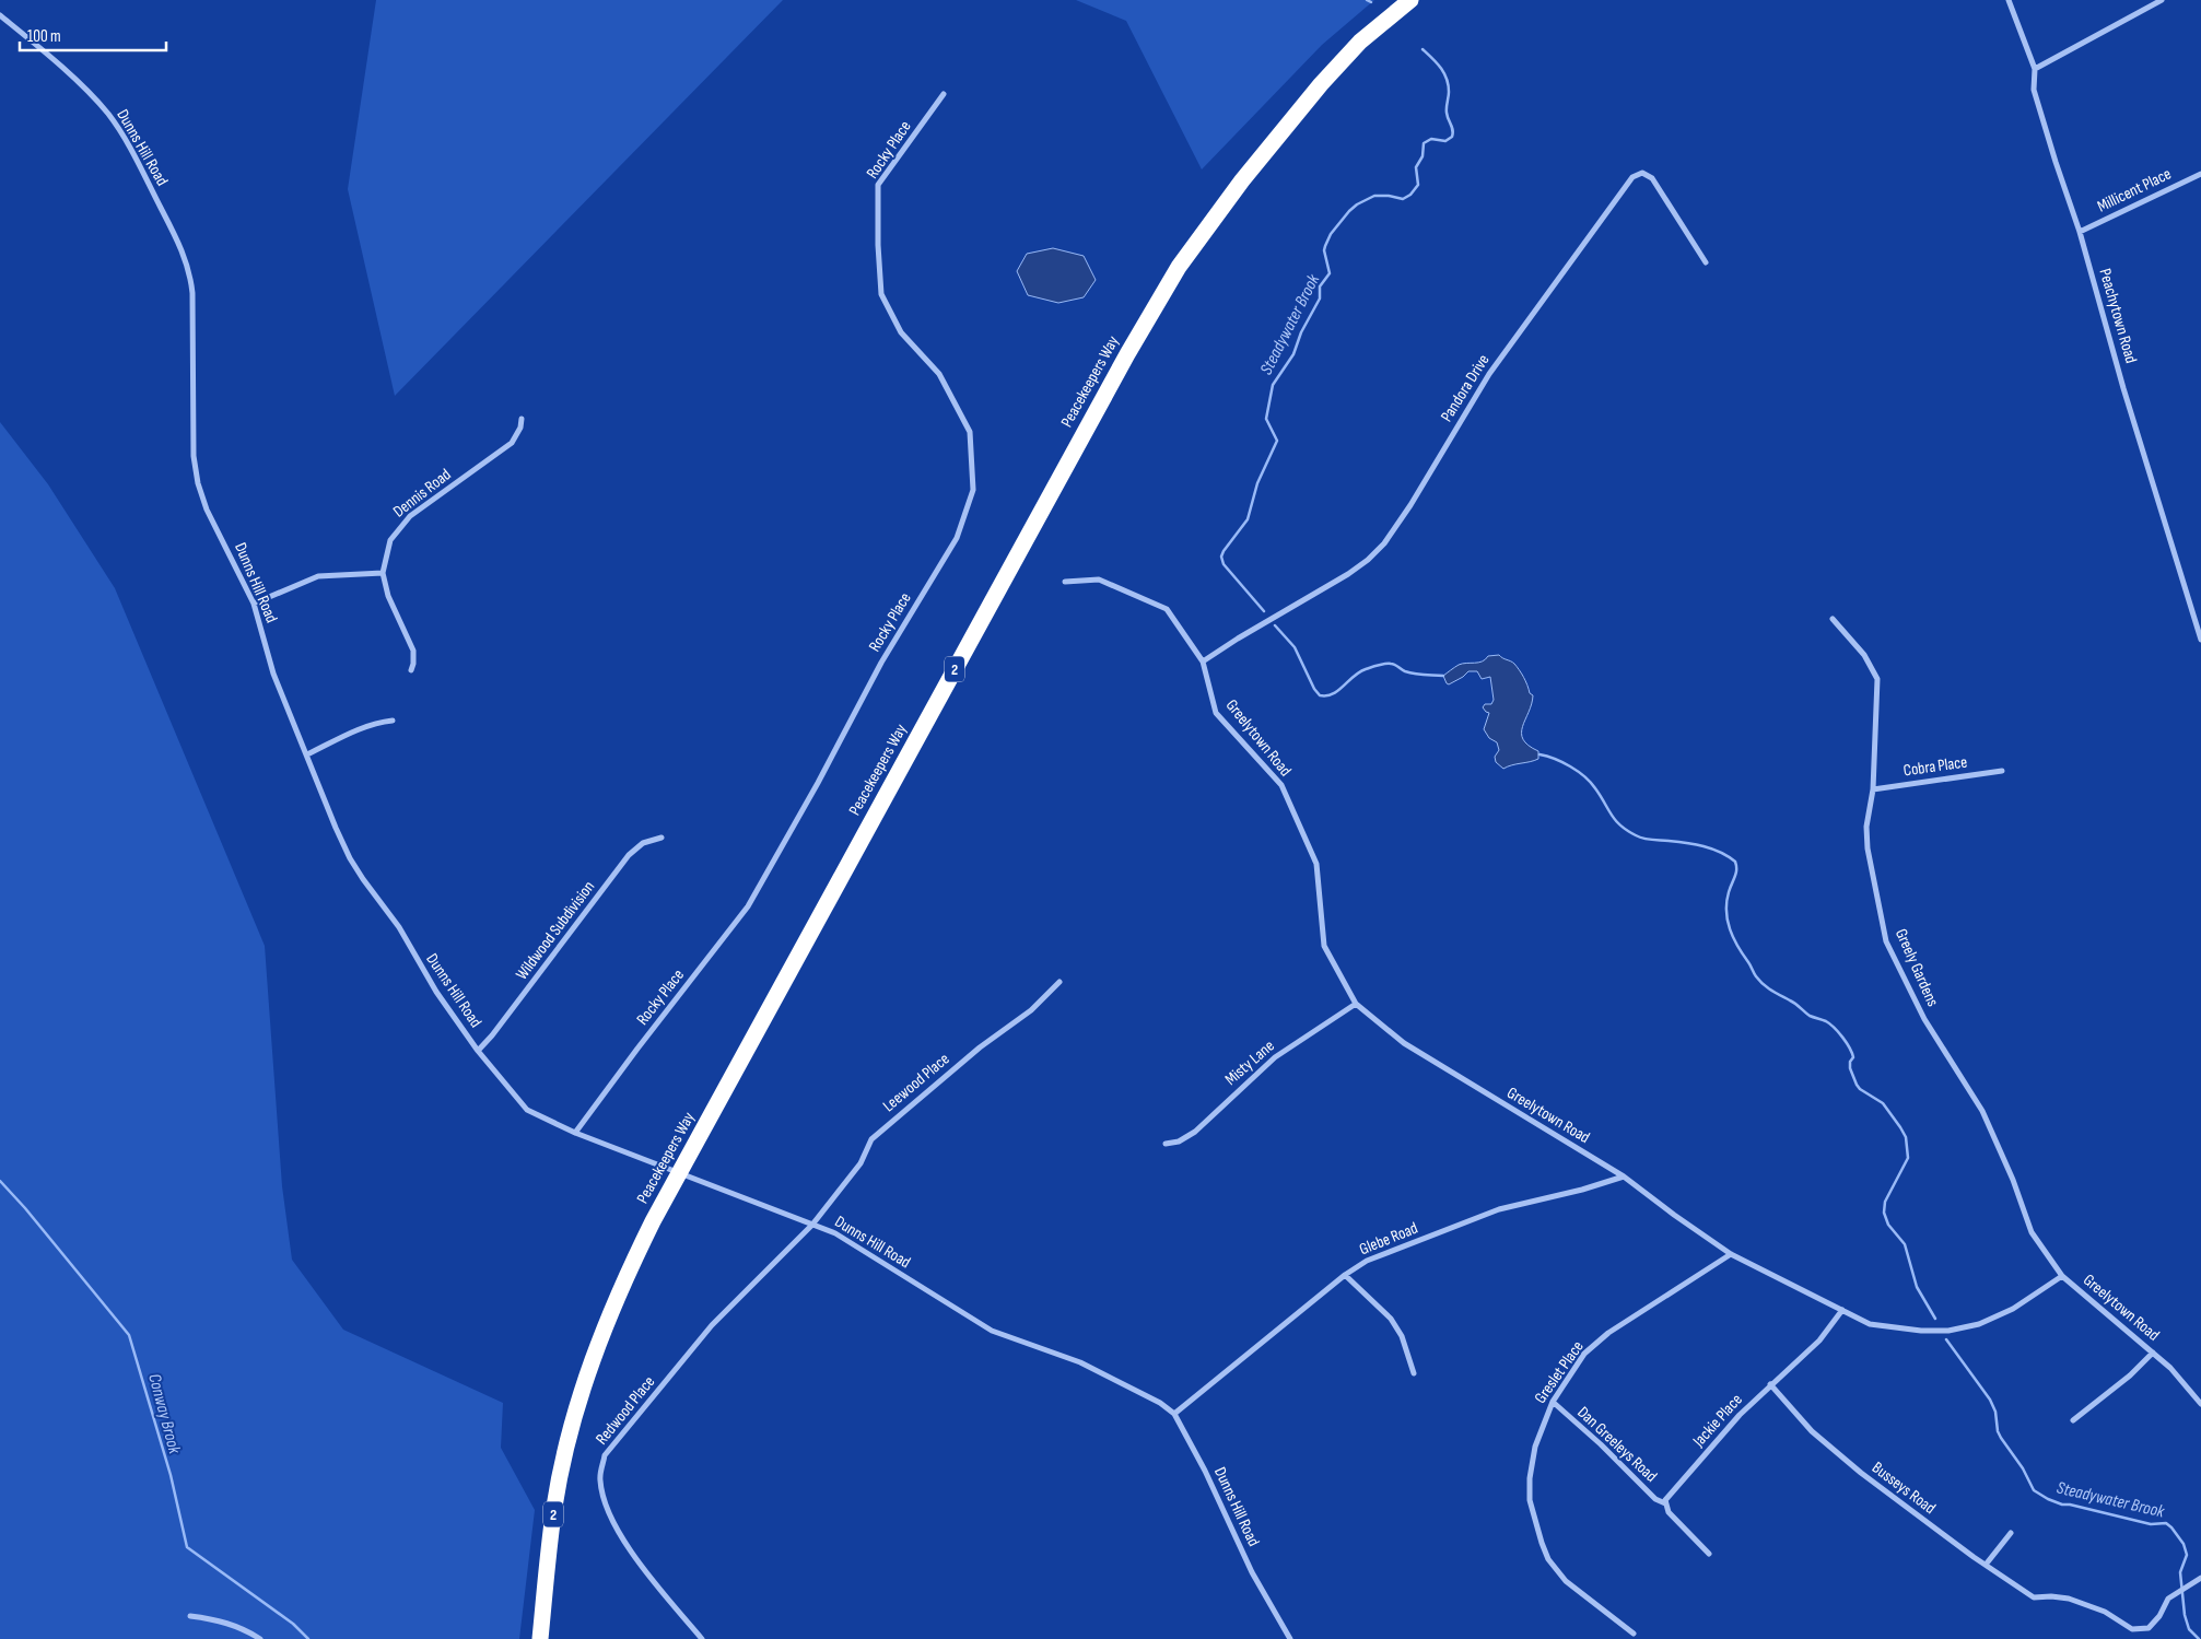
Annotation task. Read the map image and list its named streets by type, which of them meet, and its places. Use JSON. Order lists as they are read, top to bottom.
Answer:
{
  "streets": {
    "highway": ["Peacekeepers Way", "2"],
    "street": [
      "Dunns Hill Road",
      "Rocky Place",
      "Millicent Place",
      "Peachytown Road",
      "Pandora Drive",
      "Dennis Road",
      "Greelytown Road",
      "Cobra Place",
      "Wildwood Subdivision",
      "Greely Gardens",
      "Misty Lane",
      "Leewood Place",
      "Glebe Road",
      "Greslet Place",
      "Redwood Place",
      "Jackie Place",
      "Dan Greeleys Road",
      "Busseys Road"
    ]
  },
  "crossings": [
    ["Dunns Hill Road", "Rocky Place"],
    ["Dunns Hill Road", "Wildwood Subdivision"],
    ["Dunns Hill Road", "Leewood Place"],
    ["Dunns Hill Road", "Glebe Road"],
    ["Dunns Hill Road", "Redwood Place"],
    ["Millicent Place", "Peachytown Road"],
    ["Pandora Drive", "Greelytown Road"],
    ["Greelytown Road", "Greely Gardens"],
    ["Greelytown Road", "Misty Lane"],
    ["Greelytown Road", "Glebe Road"],
    ["Greelytown Road", "Greslet Place"],
    ["Greelytown Road", "Jackie Place"],
    ["Cobra Place", "Greely Gardens"],
    ["Leewood Place", "Redwood Place"],
    ["Greslet Place", "Dan Greeleys Road"],
    ["Jackie Place", "Dan Greeleys Road"],
    ["Jackie Place", "Busseys Road"]
  ],
  "water": ["Steadywater Brook", "Conway Brook"],
  "scale_bar": "100 m"
}
